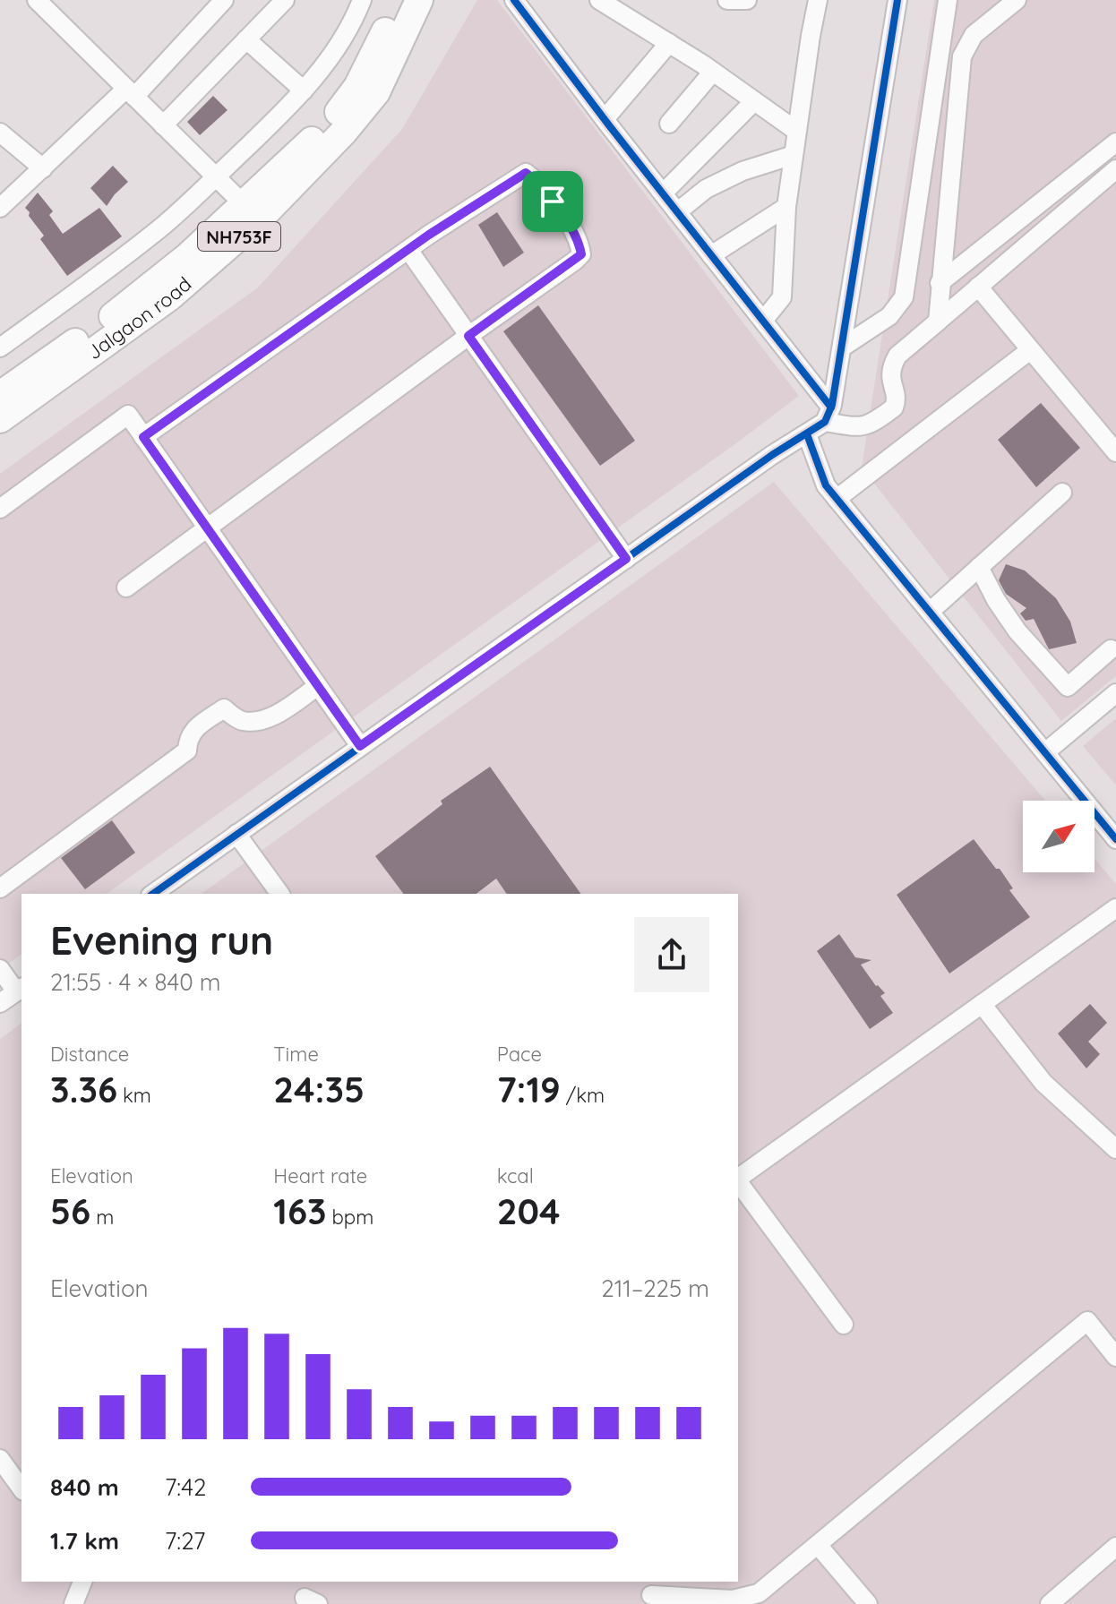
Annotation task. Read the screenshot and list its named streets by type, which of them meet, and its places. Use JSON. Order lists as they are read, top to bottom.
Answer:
{
  "streets": {
    "highway": ["NH753F", "Jalgaon road"]
  },
  "north": "top right",
  "page": {
    "heading": ["Evening run", "21:55 · 4 × 840 m"],
    "stats": [
      ["Distance", "3.36 km"],
      ["Time", "24:35"],
      ["Pace", "7:19 /km"],
      ["Elevation", "56 m"],
      ["Heart rate", "163 bpm"],
      ["kcal", "204"]
    ],
    "chart": ["Elevation", "211–225 m"],
    "list": [
      {
        "name": "840 m",
        "note": "7:42"
      },
      {
        "name": "1.7 km",
        "note": "7:27"
      }
    ]
  }
}
